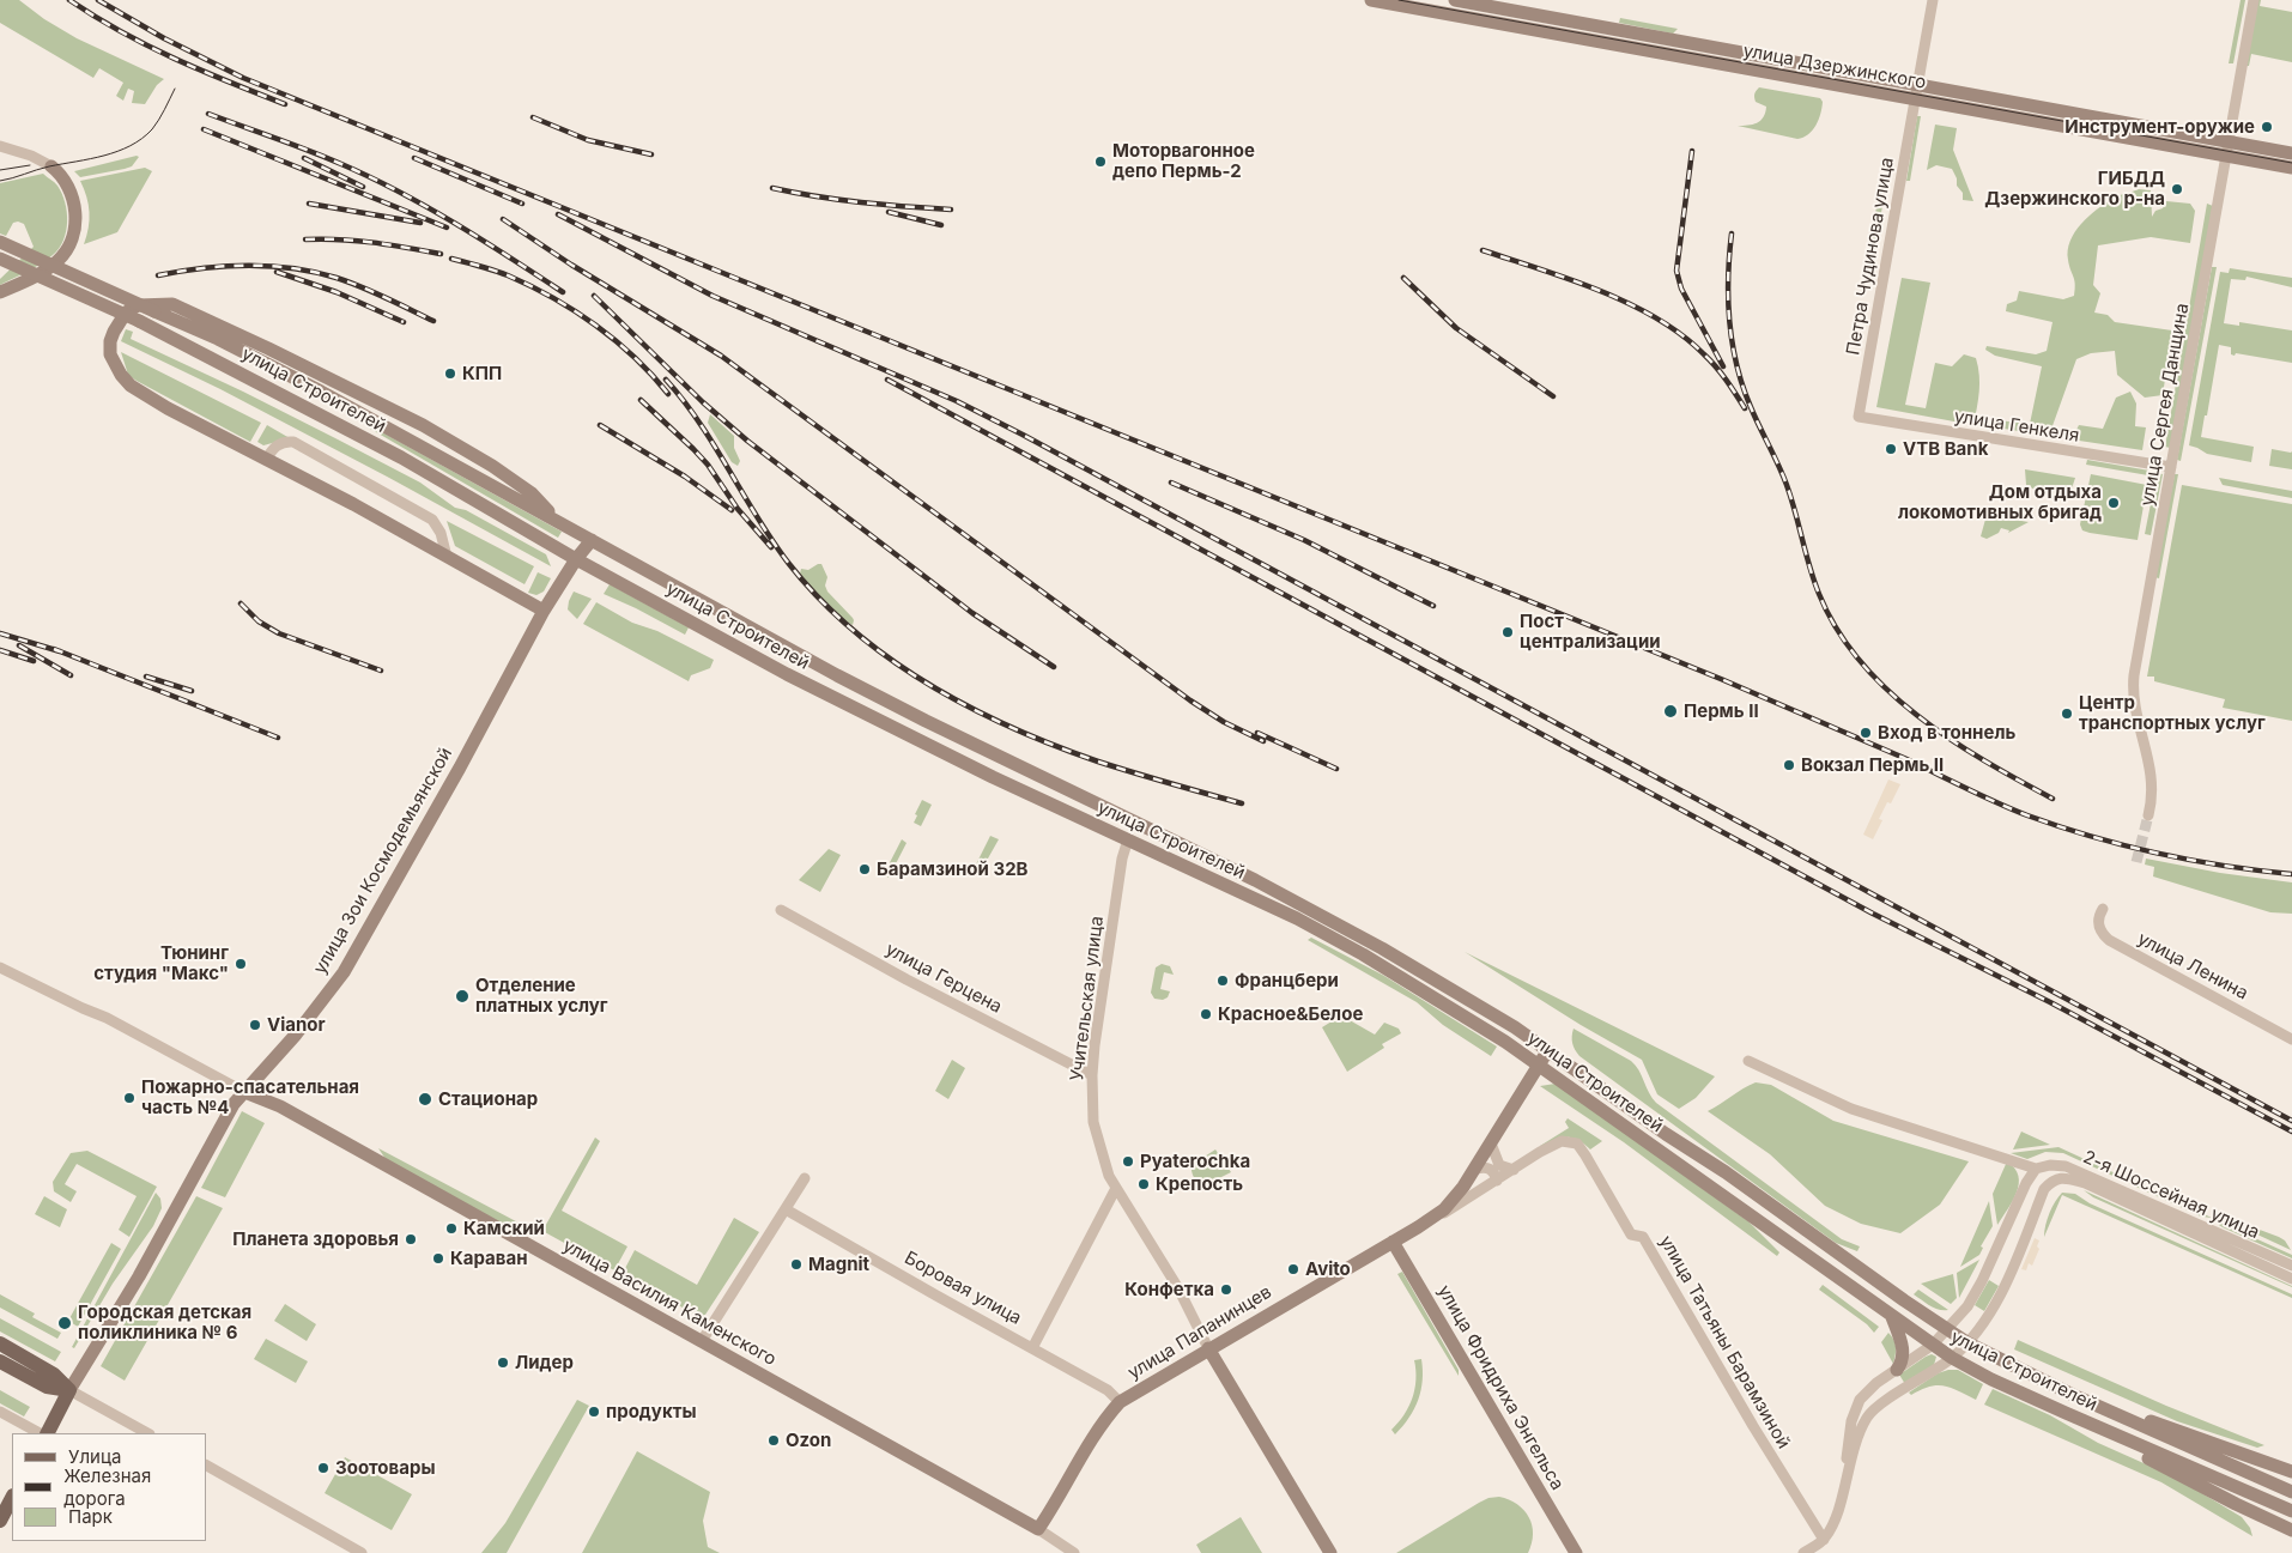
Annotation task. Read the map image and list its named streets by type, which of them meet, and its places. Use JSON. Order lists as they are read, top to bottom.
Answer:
{
  "streets": {
    "main road": [
      "улица Дзержинского",
      "улица Строителей",
      "улица Зои Космодемьянской",
      "улица Василия Каменского",
      "улица Папанинцев",
      "улица Фридриха Энгельса"
    ],
    "street": [
      "Петра Чудинова улица",
      "улица Сергея Данщина",
      "улица Генкеля",
      "улица Ленина",
      "улица Герцена",
      "Учительская улица",
      "2-я Шоссейная улица",
      "Боровая улица",
      "улица Татьяны Барамзиной"
    ]
  },
  "crossings": [
    ["улица Дзержинского", "Петра Чудинова улица"],
    ["улица Дзержинского", "улица Сергея Данщина"],
    ["Петра Чудинова улица", "улица Генкеля"],
    ["улица Строителей", "улица Зои Космодемьянской"],
    ["улица Строителей", "Учительская улица"],
    ["улица Строителей", "улица Папанинцев"],
    ["улица Сергея Данщина", "улица Генкеля"],
    ["улица Зои Космодемьянской", "улица Василия Каменского"],
    ["улица Герцена", "Учительская улица"],
    ["Учительская улица", "улица Папанинцев"],
    ["Боровая улица", "улица Папанинцев"],
    ["улица Василия Каменского", "улица Папанинцев"],
    ["улица Папанинцев", "улица Татьяны Барамзиной"],
    ["улица Папанинцев", "улица Фридриха Энгельса"]
  ],
  "places": [
    "Инструмент-оружие",
    "Моторвагонное депо Пермь-2",
    "ГИБДД Дзержинского р-на",
    "КПП",
    "VTB Bank",
    "Дом отдыха локомотивных бригад",
    "Пост централизации",
    "Пермь II",
    "Центр транспортных услуг",
    "Вход в тоннель",
    "Вокзал Пермь II",
    "Барамзиной 32В",
    "Тюнинг студия \"Макс\"",
    "Францбери",
    "Отделение платных услуг",
    "Красное&Белое",
    "Vianor",
    "Пожарно-спасательная часть №4",
    "Стационар",
    "Pyaterochka",
    "Крепость",
    "Камский",
    "Планета здоровья",
    "Караван",
    "Magnit",
    "Avito",
    "Конфетка",
    "Городская детская поликлиника № 6",
    "Лидер",
    "продукты",
    "Ozon",
    "Зоотовары"
  ],
  "legend": ["Улица", "Железная дорога", "Парк"]
}
